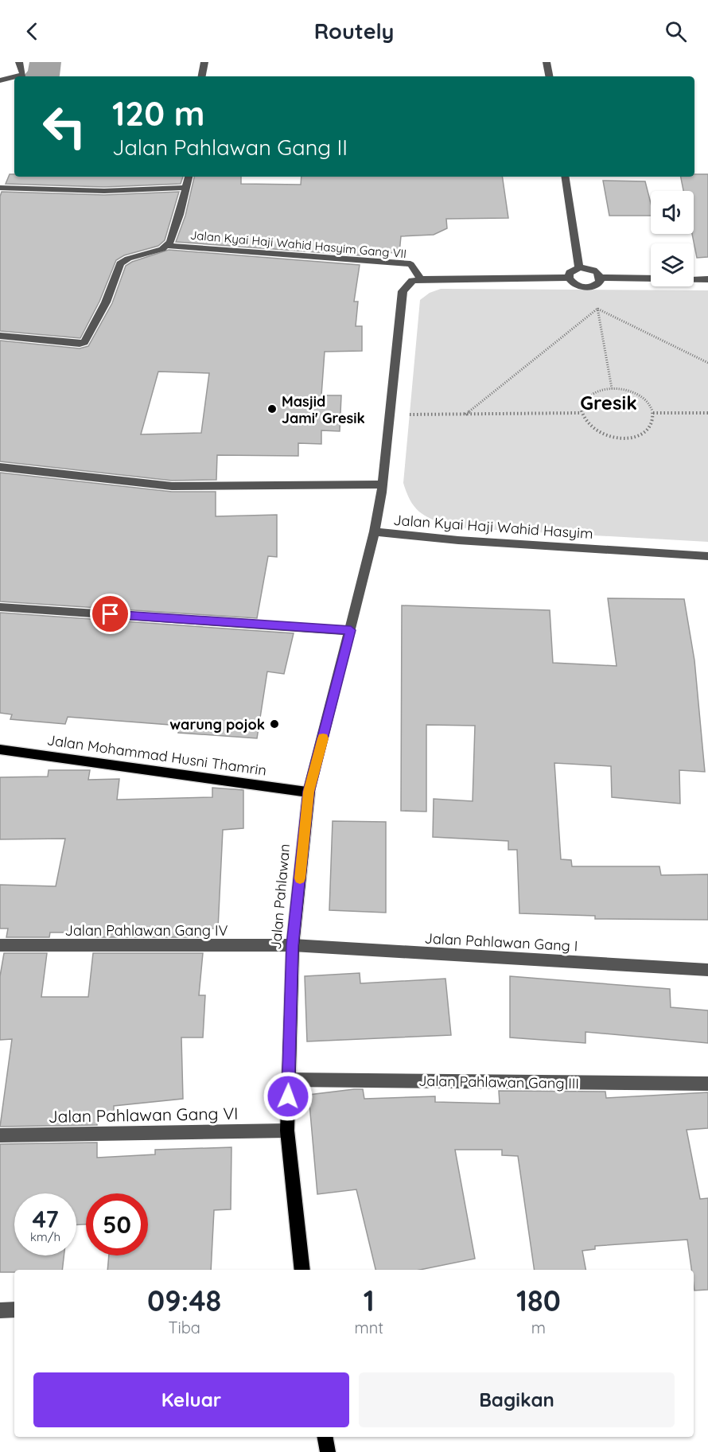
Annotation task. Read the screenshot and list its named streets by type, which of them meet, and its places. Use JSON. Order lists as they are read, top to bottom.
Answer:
{
  "streets": {
    "main road": ["Jalan Mohammad Husni Thamrin", "Jalan Pahlawan"],
    "street": [
      "Jalan Kyai Haji Wahid Hasyim Gang VII",
      "Jalan Kyai Haji Wahid Hasyim",
      "Jalan Pahlawan Gang IV",
      "Jalan Pahlawan Gang I",
      "Jalan Pahlawan Gang III",
      "Jalan Pahlawan Gang VI"
    ]
  },
  "crossings": [
    ["Jalan Kyai Haji Wahid Hasyim Gang VII", "Jalan Kyai Haji Wahid Hasyim"],
    ["Jalan Kyai Haji Wahid Hasyim", "Jalan Pahlawan"],
    ["Jalan Mohammad Husni Thamrin", "Jalan Pahlawan"],
    ["Jalan Pahlawan", "Jalan Pahlawan Gang IV"],
    ["Jalan Pahlawan", "Jalan Pahlawan Gang I"],
    ["Jalan Pahlawan", "Jalan Pahlawan Gang III"],
    ["Jalan Pahlawan", "Jalan Pahlawan Gang VI"],
    ["Jalan Pahlawan Gang IV", "Jalan Pahlawan Gang I"]
  ],
  "districts": ["Gresik"],
  "places": ["Masjid Jami' Gresik", "warung pojok"],
  "page": {
    "header": "Routely",
    "turn": ["120 m", "Jalan Pahlawan Gang II"],
    "speed": "47 km/h",
    "limit": "50",
    "eta": [
      "09:48",
      "Tiba",
      "1",
      "mnt",
      "180",
      "m"
    ],
    "buttons": ["Keluar", "Bagikan"]
  }
}
